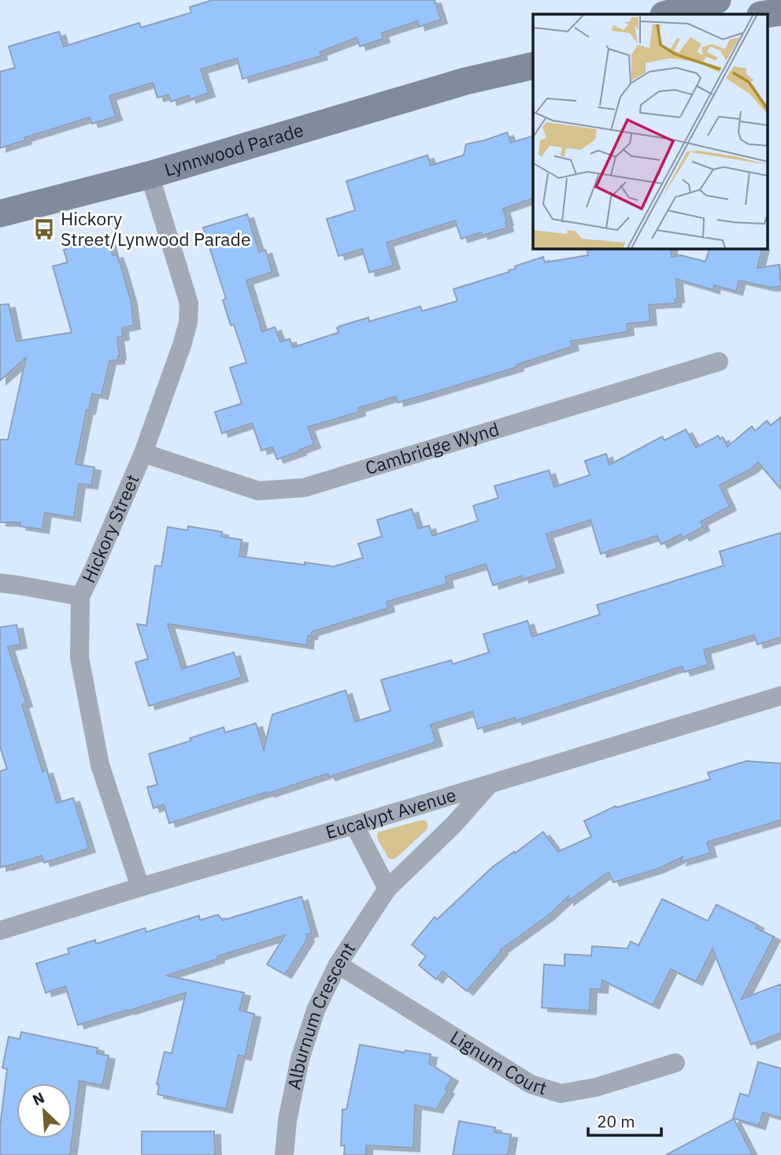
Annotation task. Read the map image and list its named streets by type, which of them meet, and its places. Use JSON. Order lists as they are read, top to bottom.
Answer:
{
  "streets": {
    "main road": ["Lynnwood Parade"],
    "street": [
      "Cambridge Wynd",
      "Hickory Street",
      "Eucalypt Avenue",
      "Alburnum Crescent",
      "Lignum Court"
    ]
  },
  "crossings": [
    ["Lynnwood Parade", "Hickory Street"],
    ["Cambridge Wynd", "Hickory Street"],
    ["Hickory Street", "Eucalypt Avenue"],
    ["Eucalypt Avenue", "Alburnum Crescent"],
    ["Alburnum Crescent", "Lignum Court"]
  ],
  "places": {
    "bus stop": ["Hickory Street/Lynwood Parade"]
  },
  "scale_bar": "20 m",
  "north": "top left"
}
